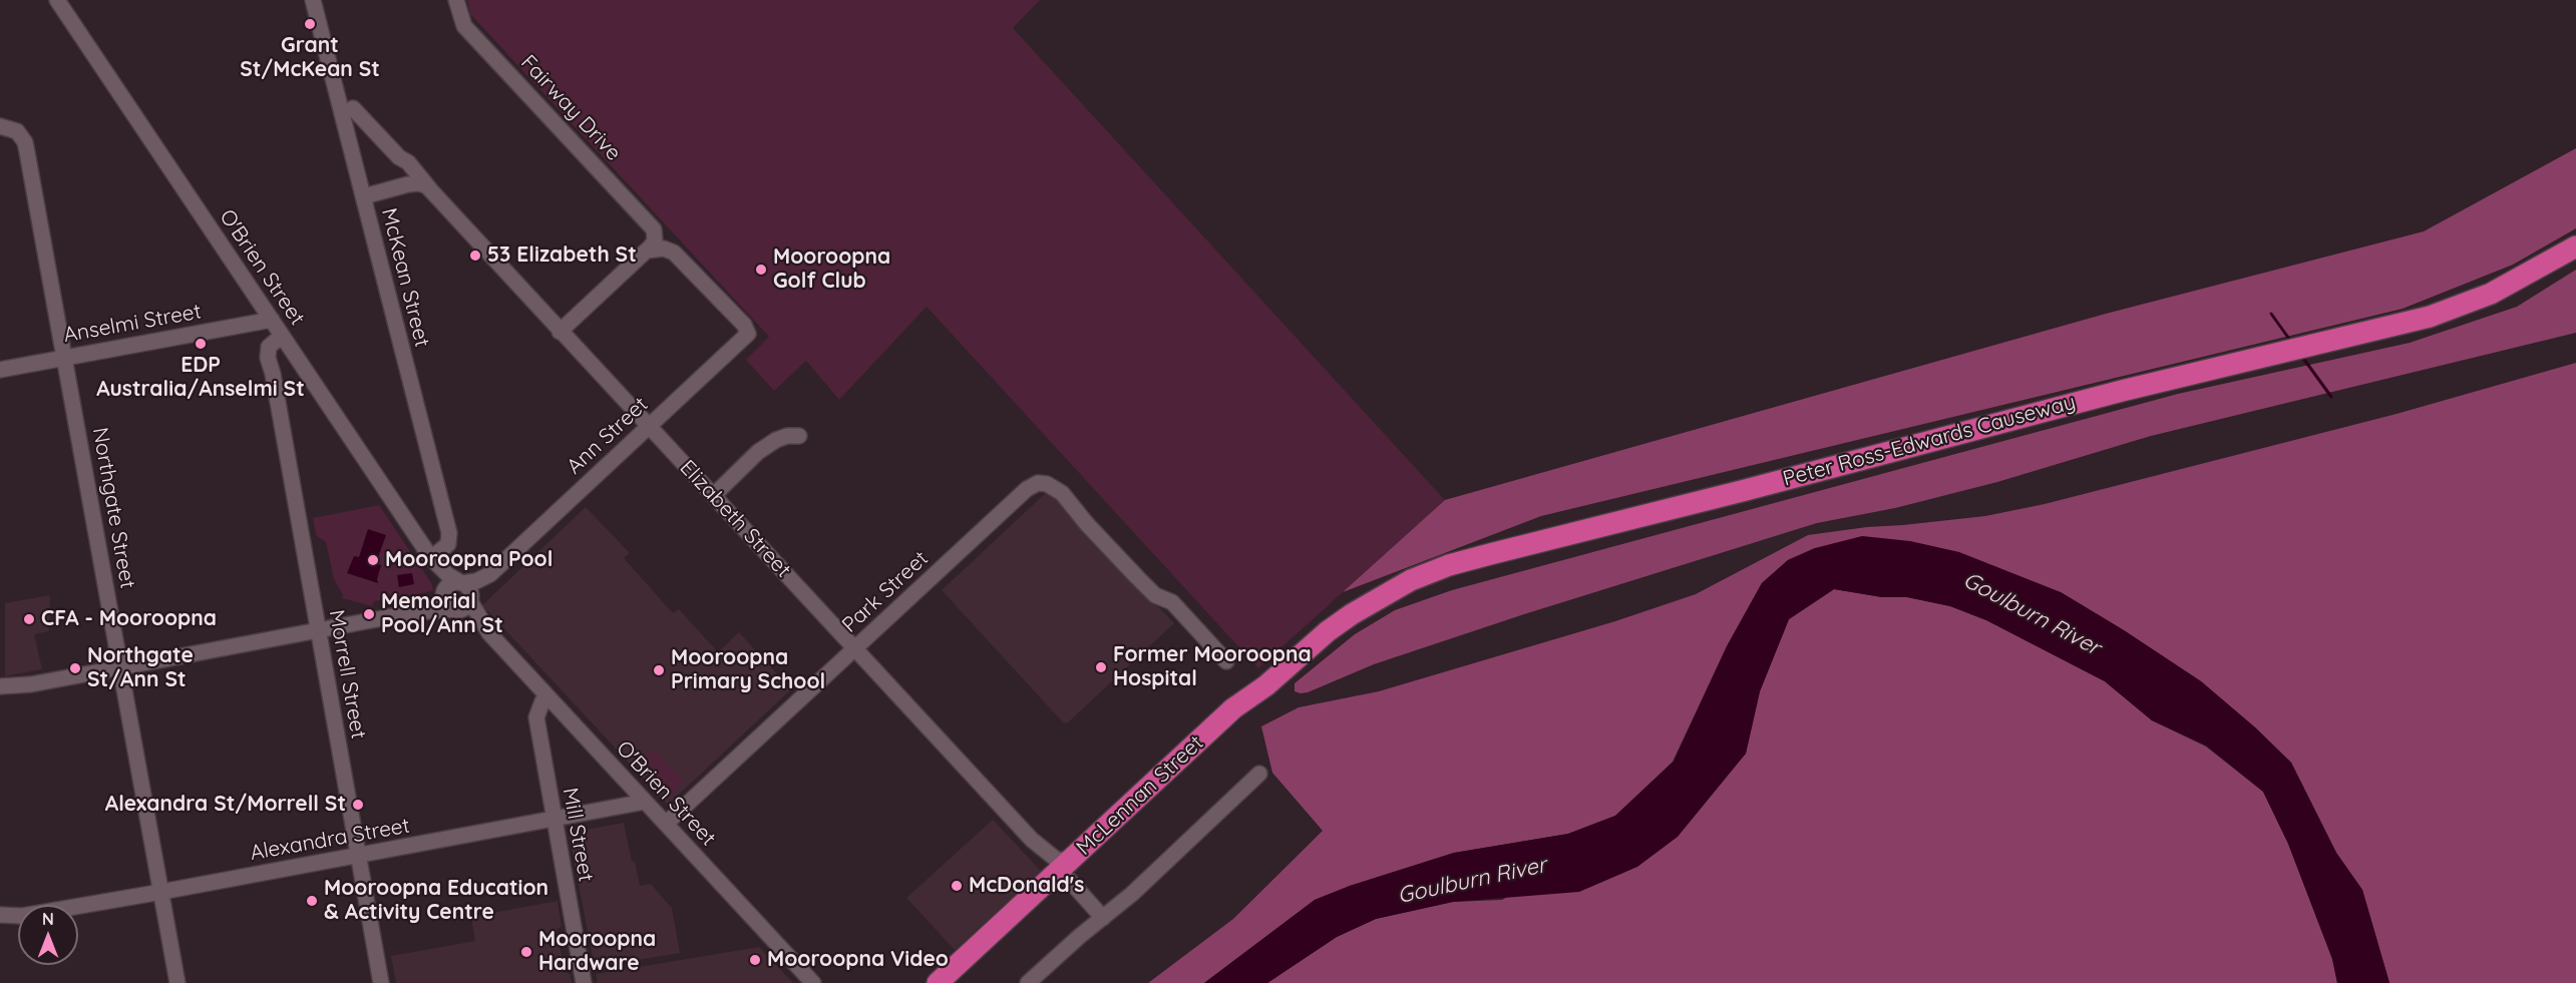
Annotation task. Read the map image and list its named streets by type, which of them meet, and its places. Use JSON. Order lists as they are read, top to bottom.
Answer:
{
  "streets": {
    "highway": ["Peter Ross-Edwards Causeway", "McLennan Street"],
    "street": [
      "Fairway Drive",
      "O'Brien Street",
      "McKean Street",
      "Anselmi Street",
      "Ann Street",
      "Northgate Street",
      "Elizabeth Street",
      "Park Street",
      "Morrell Street",
      "Mill Street",
      "Alexandra Street"
    ]
  },
  "crossings": [
    ["Fairway Drive", "Ann Street"],
    ["O'Brien Street", "McKean Street"],
    ["O'Brien Street", "Anselmi Street"],
    ["O'Brien Street", "Ann Street"],
    ["O'Brien Street", "Park Street"],
    ["O'Brien Street", "Morrell Street"],
    ["O'Brien Street", "Mill Street"],
    ["O'Brien Street", "Alexandra Street"],
    ["McKean Street", "Elizabeth Street"],
    ["Anselmi Street", "Northgate Street"],
    ["Ann Street", "Elizabeth Street"],
    ["Peter Ross-Edwards Causeway", "McLennan Street"],
    ["Northgate Street", "Alexandra Street"],
    ["Elizabeth Street", "Park Street"],
    ["Elizabeth Street", "McLennan Street"],
    ["Morrell Street", "Alexandra Street"],
    ["Mill Street", "Alexandra Street"]
  ],
  "water": ["Goulburn River"],
  "places": [
    "Grant St/McKean St",
    "53 Elizabeth St",
    "Mooroopna Golf Club",
    "EDP Australia/Anselmi St",
    "Mooroopna Pool",
    "Memorial Pool/Ann St",
    "CFA - Mooroopna",
    "Former Mooroopna Hospital",
    "Northgate St/Ann St",
    "Mooroopna Primary School",
    "Alexandra St/Morrell St",
    "McDonald's",
    "Mooroopna Education & Activity Centre",
    "Mooroopna Hardware",
    "Mooroopna Video"
  ],
  "north": "top"
}
